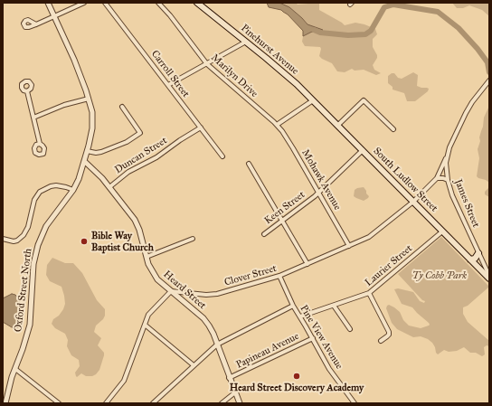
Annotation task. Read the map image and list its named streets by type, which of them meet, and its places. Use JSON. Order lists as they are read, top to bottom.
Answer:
{
  "streets": {
    "main road": ["Pinehurst Avenue", "South Ludlow Street"],
    "street": [
      "Carroll Street",
      "Marilyn Drive",
      "Duncan Street",
      "Mohawk Avenue",
      "James Street",
      "Keen Street",
      "Laurier Street",
      "Clover Street",
      "Oxford Street North",
      "Heard Street",
      "Pine View Avenue",
      "Papineau Avenue"
    ]
  },
  "crossings": [
    ["Pinehurst Avenue", "South Ludlow Street"],
    ["Carroll Street", "Duncan Street"],
    ["Marilyn Drive", "Mohawk Avenue"],
    ["Duncan Street", "Heard Street"],
    ["Mohawk Avenue", "Keen Street"],
    ["Mohawk Avenue", "Clover Street"],
    ["South Ludlow Street", "Keen Street"],
    ["South Ludlow Street", "Laurier Street"],
    ["South Ludlow Street", "Clover Street"],
    ["James Street", "Clover Street"],
    ["Laurier Street", "Pine View Avenue"],
    ["Clover Street", "Heard Street"],
    ["Clover Street", "Pine View Avenue"],
    ["Oxford Street North", "Heard Street"],
    ["Heard Street", "Papineau Avenue"],
    ["Pine View Avenue", "Papineau Avenue"]
  ],
  "parks": ["Ty Cobb Park"],
  "places": ["Bible Way Baptist Church", "Heard Street Discovery Academy"]
}
